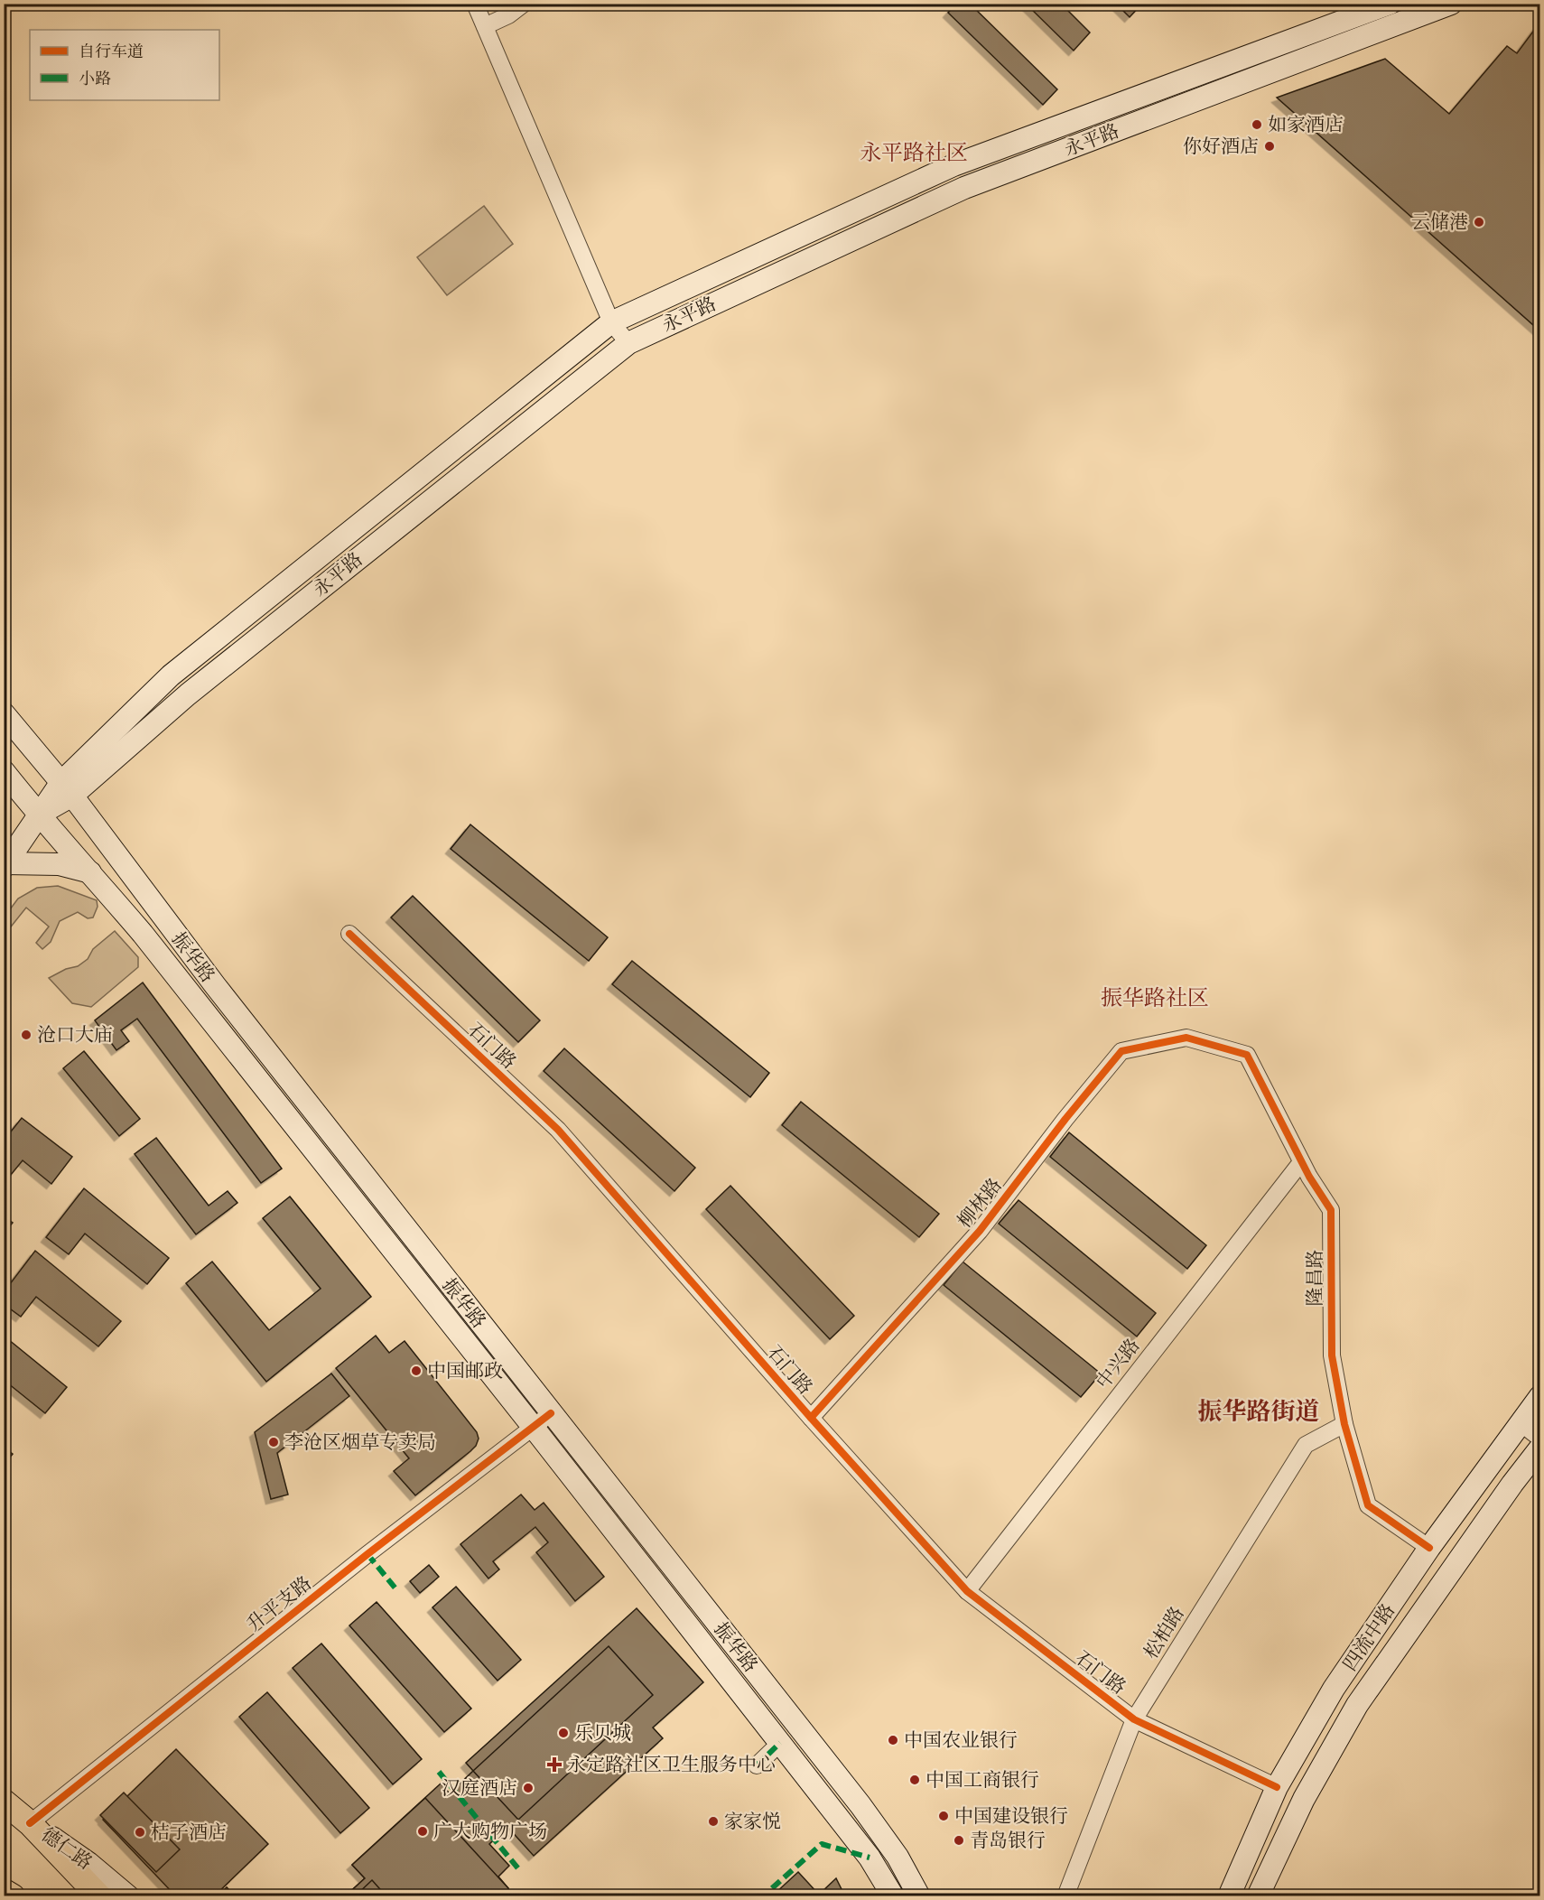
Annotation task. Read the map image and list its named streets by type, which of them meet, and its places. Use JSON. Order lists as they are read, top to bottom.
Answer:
{
  "streets": {
    "main road": [
      "永平路",
      "振华路",
      "四流中路",
      "德仁路"
    ],
    "street": [
      "石门路",
      "柳林路",
      "隆昌路",
      "中兴路",
      "升平支路",
      "松柏路"
    ]
  },
  "crossings": [
    ["永平路", "振华路"],
    ["振华路", "升平支路"],
    ["石门路", "柳林路"],
    ["石门路", "中兴路"],
    ["石门路", "松柏路"],
    ["石门路", "四流中路"],
    ["柳林路", "隆昌路"],
    ["隆昌路", "中兴路"],
    ["隆昌路", "松柏路"],
    ["隆昌路", "四流中路"],
    ["升平支路", "德仁路"]
  ],
  "districts": ["永平路社区", "振华路社区", "振华路街道"],
  "places": {
    "other": [
      "如家酒店",
      "你好酒店",
      "云储港",
      "沧口大庙",
      "中国邮政",
      "李沧区烟草专卖局",
      "乐贝城",
      "中国农业银行",
      "中国工商银行",
      "汉庭酒店",
      "中国建设银行",
      "家家悦",
      "广大购物广场",
      "桔子酒店",
      "青岛银行"
    ],
    "health": ["永定路社区卫生服务中心"]
  },
  "legend": ["自行车道", "小路"]
}
